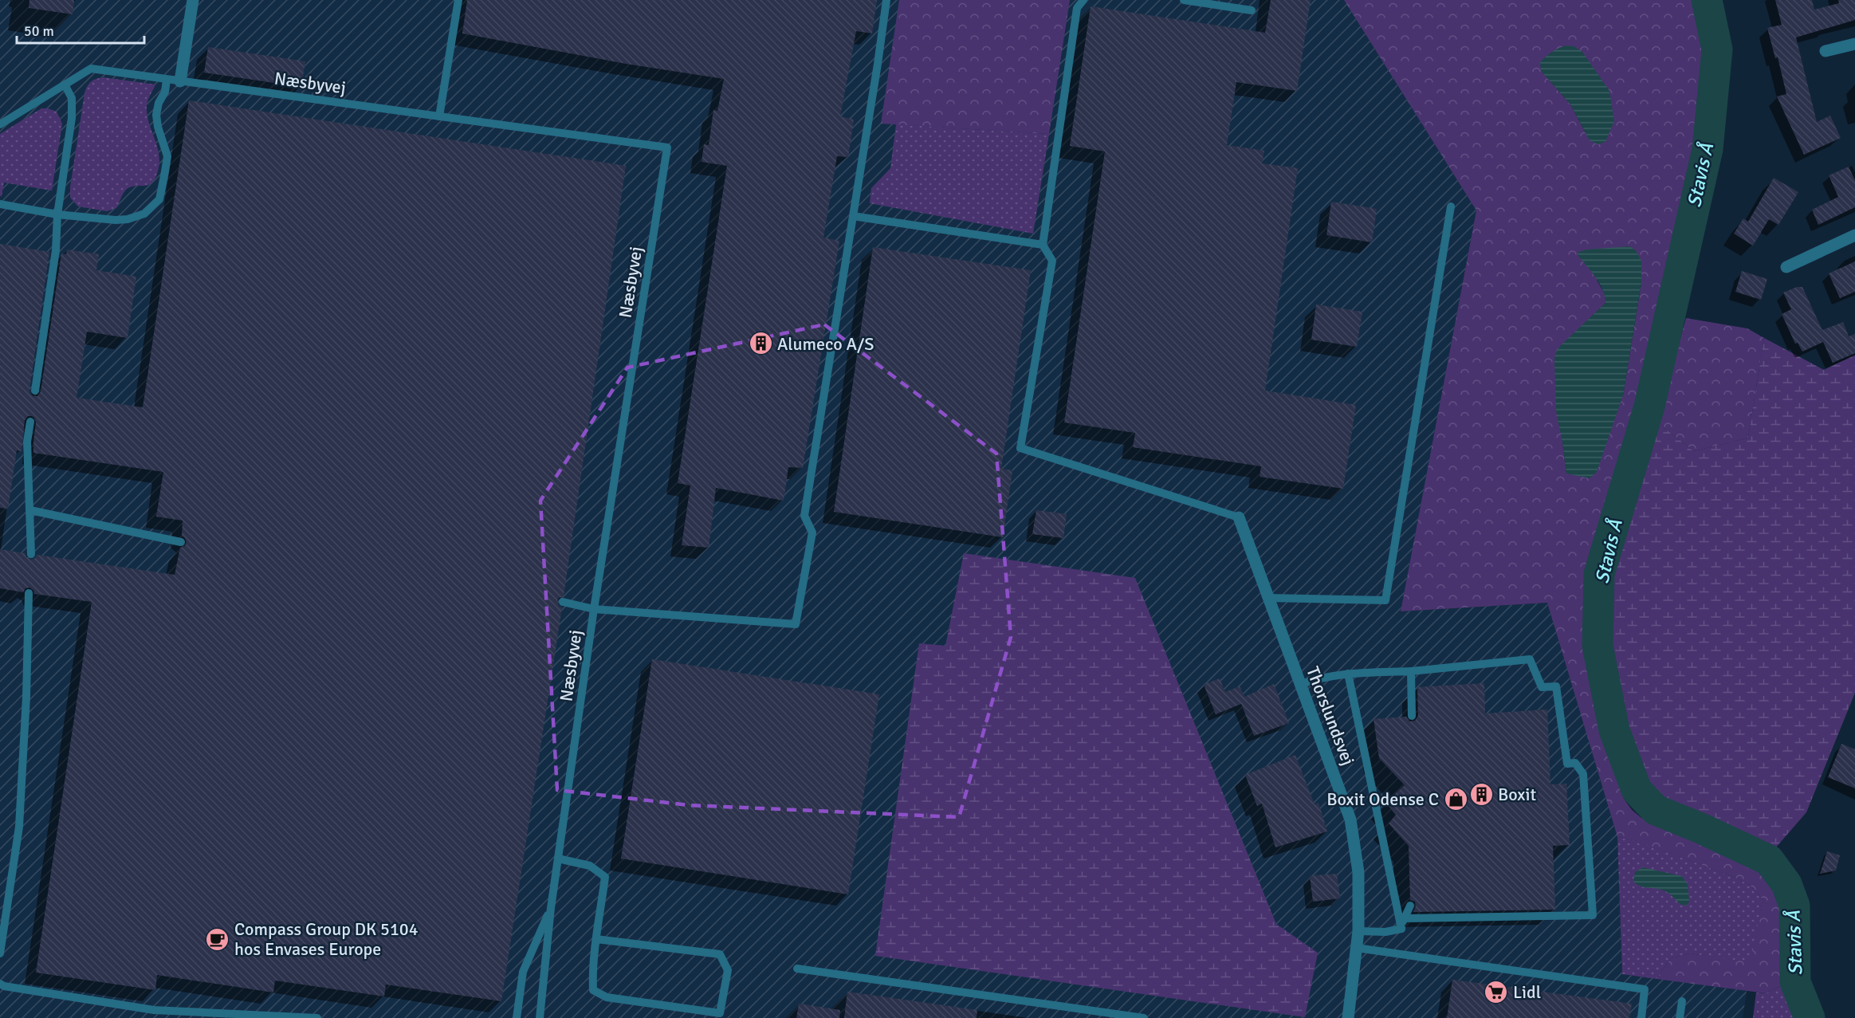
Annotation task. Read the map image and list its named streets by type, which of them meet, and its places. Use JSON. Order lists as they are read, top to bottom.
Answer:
{
  "streets": {
    "street": ["Thorslundsvej"],
    "lane": ["Næsbyvej"]
  },
  "water": ["Stavis Å"],
  "places": {
    "building": ["Alumeco A/S", "Boxit"],
    "shop": ["Boxit Odense C"],
    "cafe": ["Compass Group DK 5104 hos Envases Europe"],
    "supermarket": ["Lidl"]
  },
  "scale_bar": "50 m"
}
